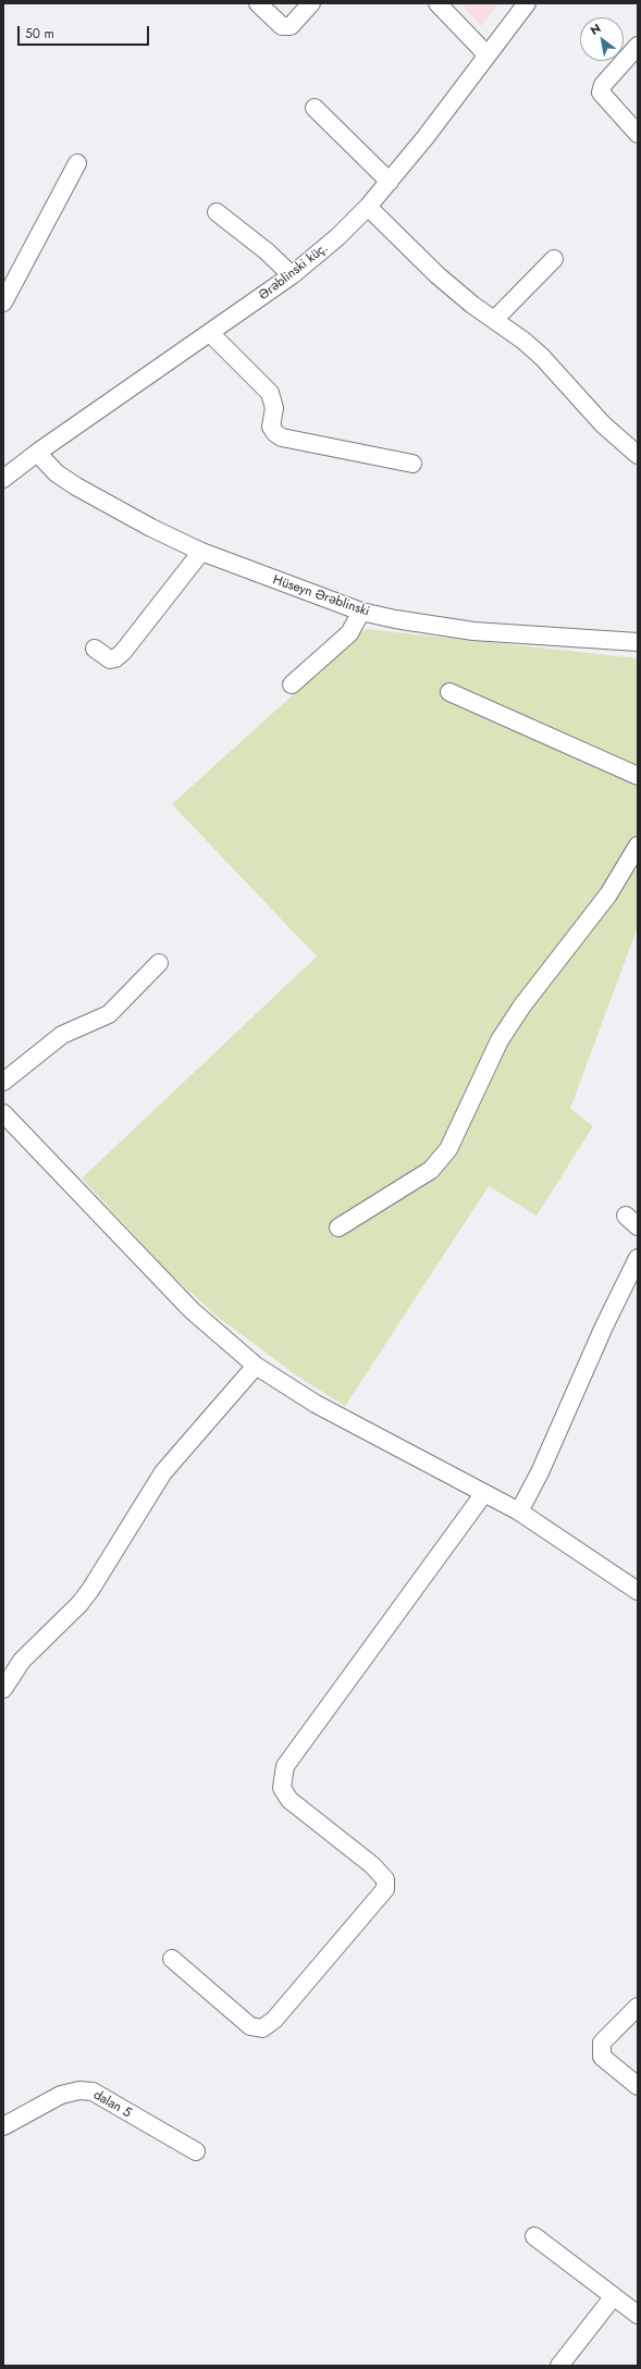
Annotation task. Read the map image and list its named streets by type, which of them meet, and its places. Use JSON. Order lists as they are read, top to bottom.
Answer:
{
  "streets": {
    "street": ["Ərəblinski küç.", "Hüseyn Ərəblinski", "dalan 5"]
  },
  "crossings": [
    ["Ərəblinski küç.", "Hüseyn Ərəblinski"]
  ],
  "scale_bar": "50 m",
  "north": "top left"
}
